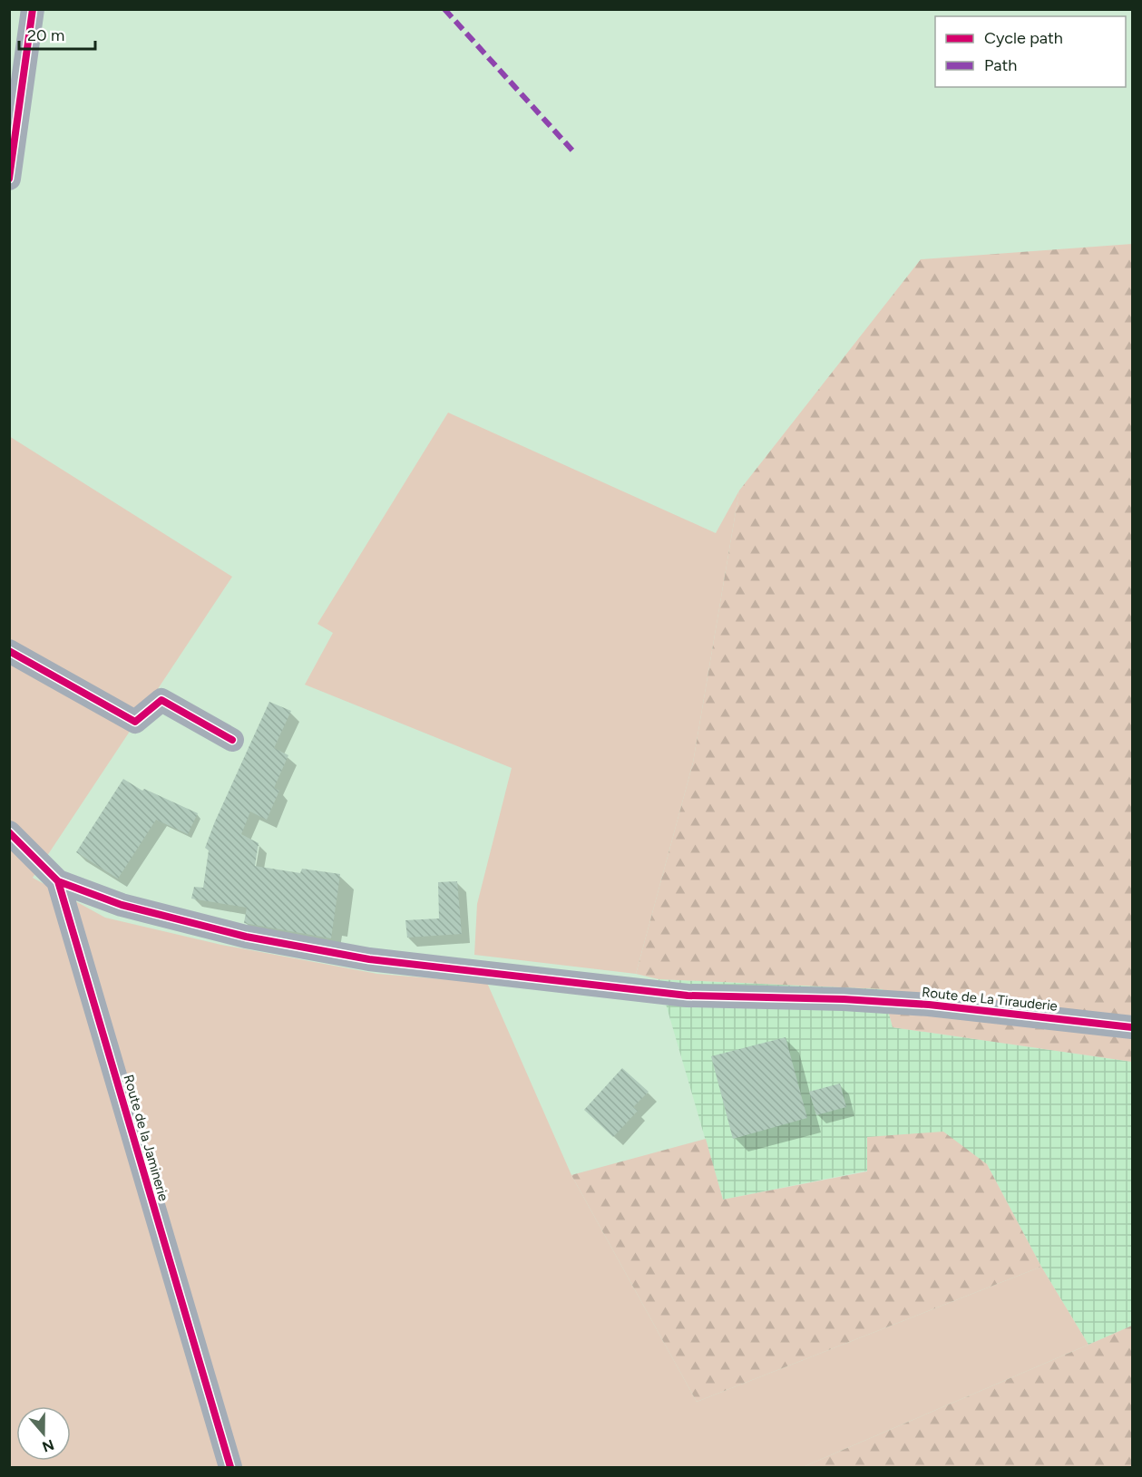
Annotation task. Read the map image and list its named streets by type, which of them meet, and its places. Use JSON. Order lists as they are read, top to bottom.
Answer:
{
  "streets": {
    "street": ["Route de La Tirauderie", "Route de la Jaminerie"]
  },
  "crossings": [
    ["Route de La Tirauderie", "Route de la Jaminerie"]
  ],
  "legend": ["Cycle path", "Path"],
  "scale_bar": "20 m",
  "north": "bottom"
}
